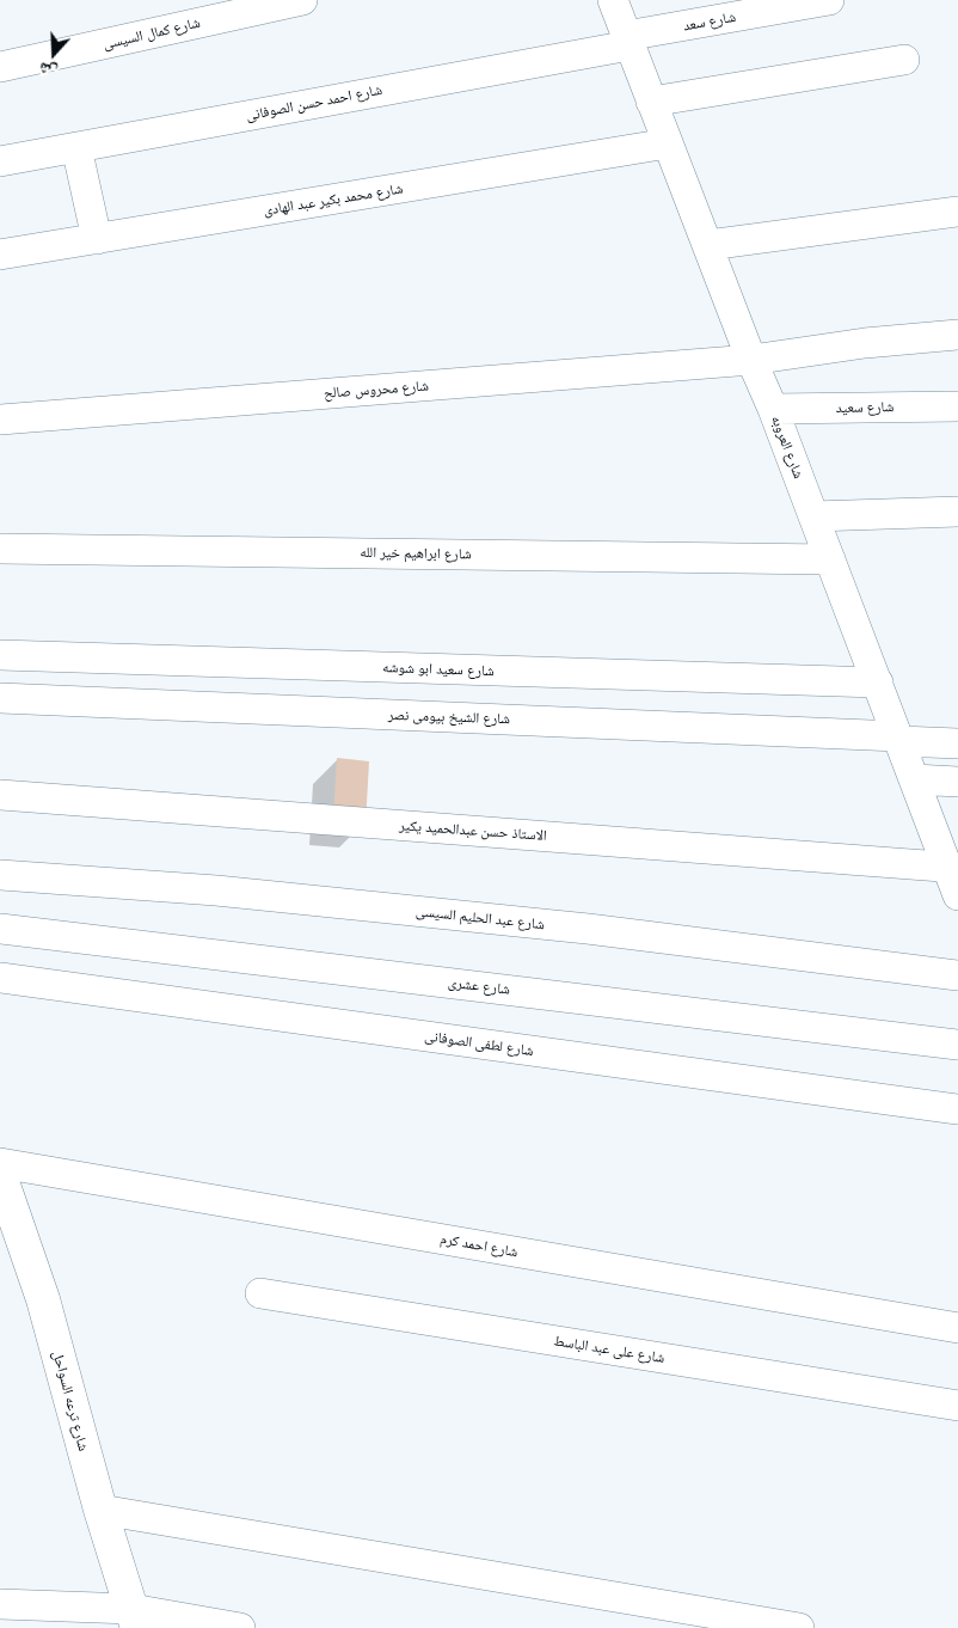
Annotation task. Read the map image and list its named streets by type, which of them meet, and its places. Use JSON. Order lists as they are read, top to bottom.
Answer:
{
  "streets": {
    "main road": ["شارع ترعه السواحل"],
    "street": [
      "شارع سعد",
      "شارع كمال السيسى",
      "شارع احمد حسن الصوفانى",
      "شارع محمد بكير عبد الهادى",
      "شارع محروس صالح",
      "شارع سعيد",
      "شارع العروبه",
      "شارع ابراهيم خير الله",
      "شارع سعيد ابو شوشه",
      "شارع الشيخ بيومى نصر",
      "الاستاذ حسن عبدالحميد يكير",
      "شارع عبد الحليم السيسى",
      "شارع عشرى",
      "شارع لطفى الصوفانى",
      "شارع احمد كرم",
      "شارع على عبد الباسط"
    ]
  },
  "crossings": [
    ["شارع سعد", "شارع احمد حسن الصوفانى"],
    ["شارع سعد", "شارع العروبه"],
    ["شارع احمد حسن الصوفانى", "شارع العروبه"],
    ["شارع محمد بكير عبد الهادى", "شارع العروبه"],
    ["شارع محروس صالح", "شارع العروبه"],
    ["شارع سعيد", "شارع العروبه"],
    ["شارع العروبه", "شارع ابراهيم خير الله"],
    ["شارع العروبه", "شارع سعيد ابو شوشه"],
    ["شارع العروبه", "شارع الشيخ بيومى نصر"],
    ["شارع العروبه", "الاستاذ حسن عبدالحميد يكير"]
  ],
  "north": "bottom"
}
